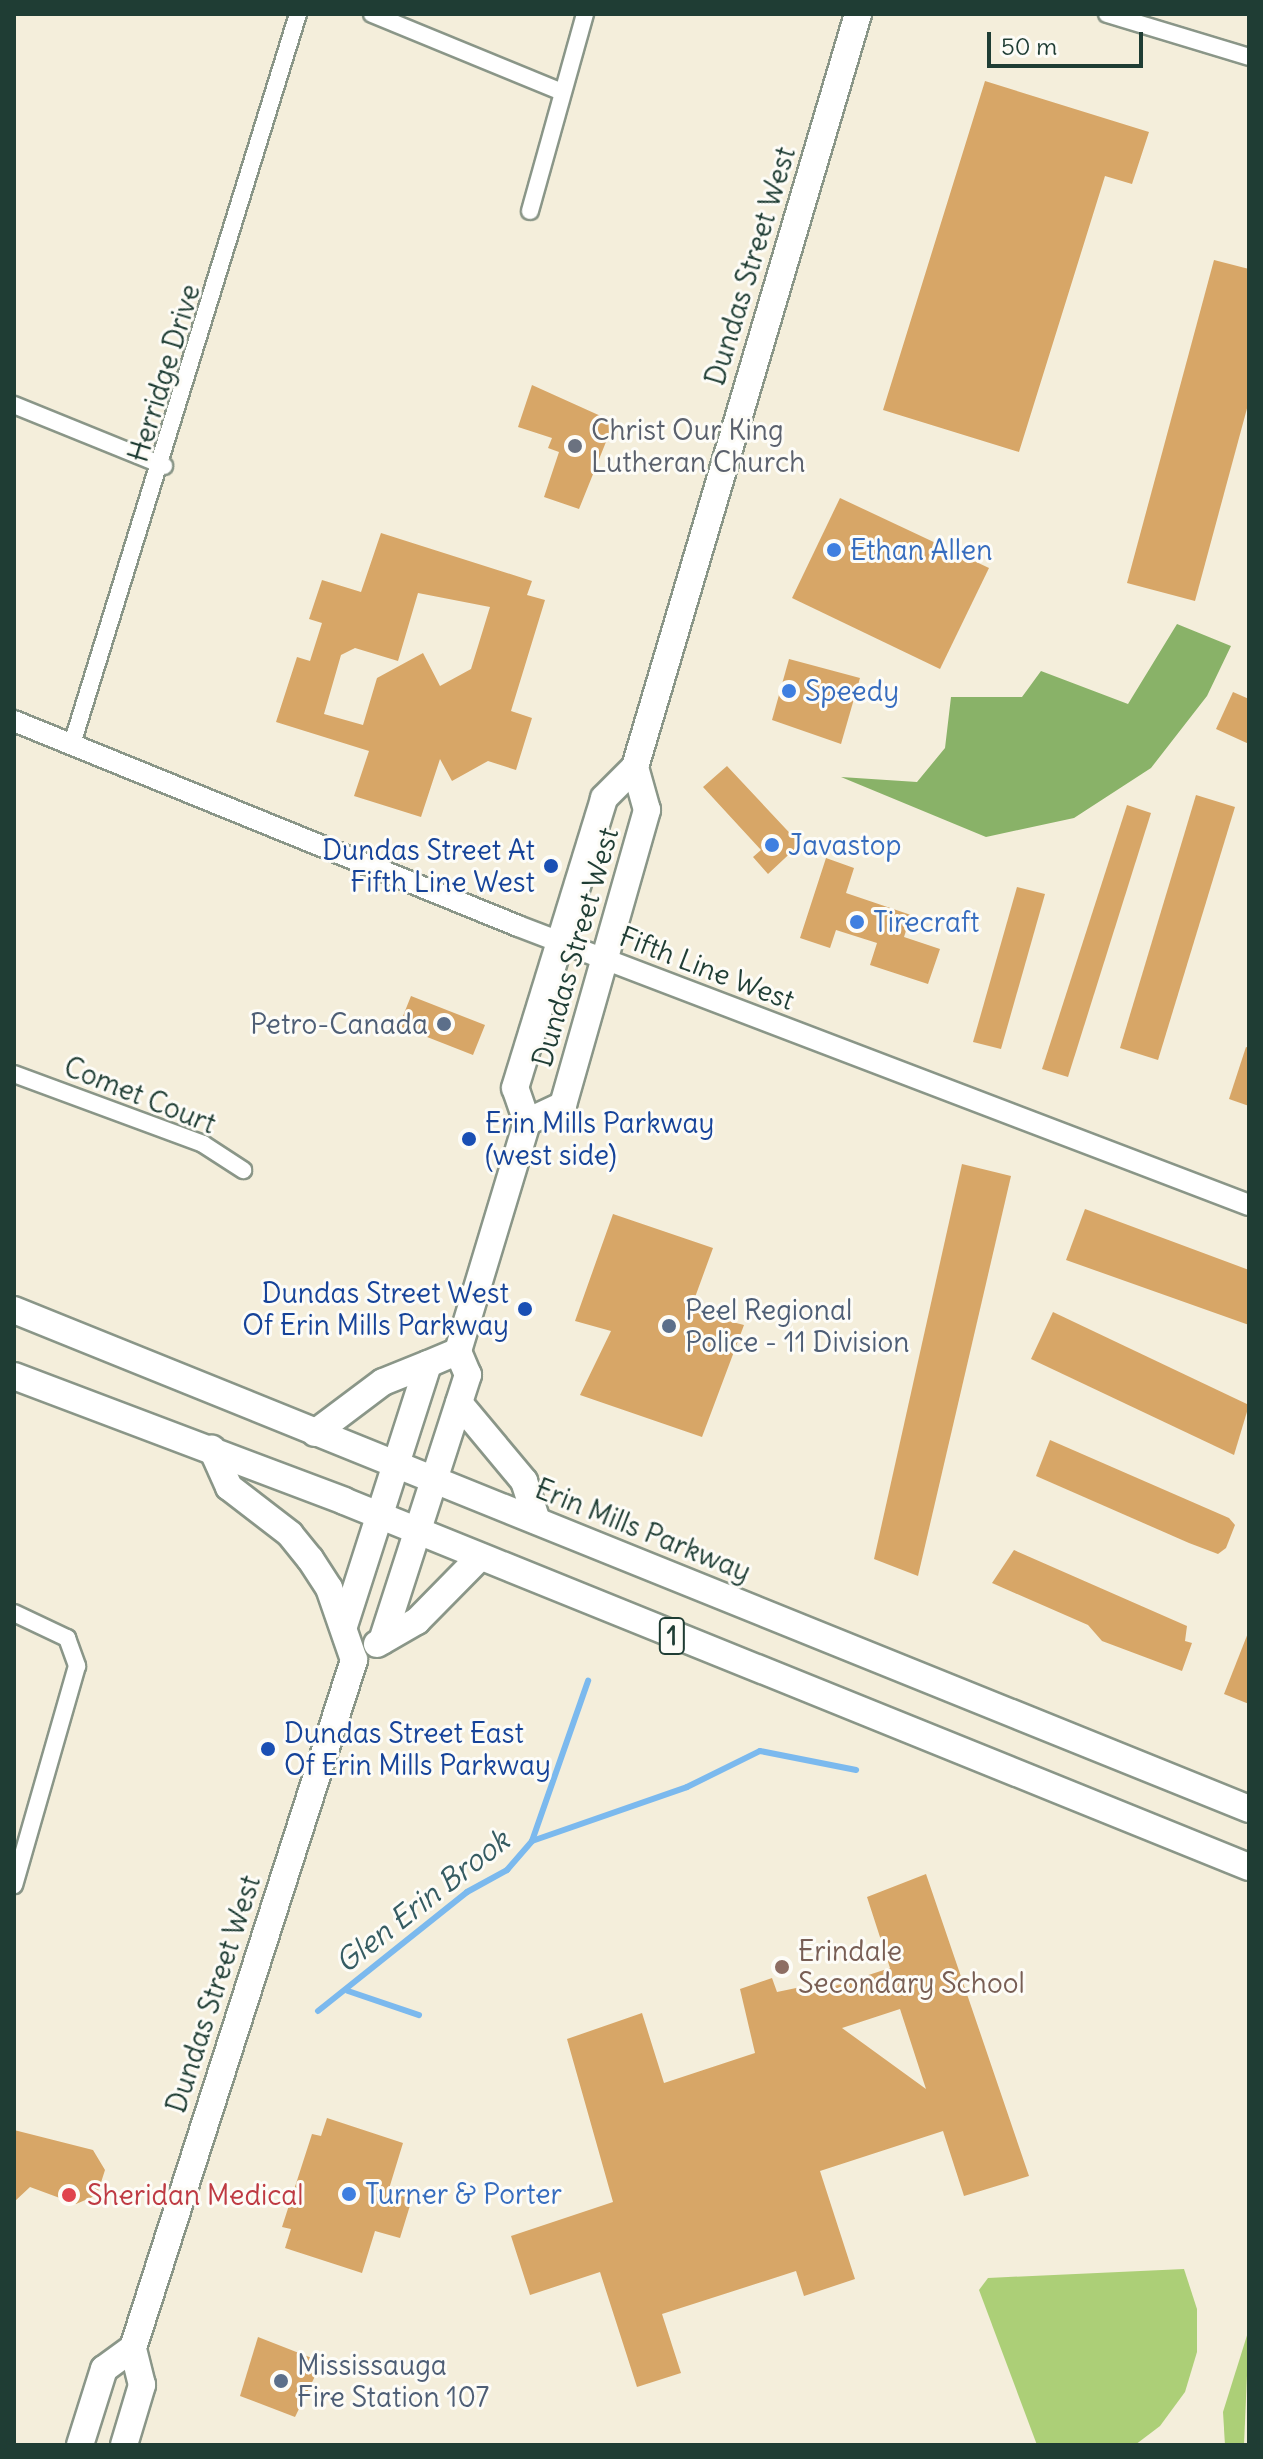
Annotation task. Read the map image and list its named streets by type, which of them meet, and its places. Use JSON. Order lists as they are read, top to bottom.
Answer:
{
  "streets": {
    "main road": ["Dundas Street West", "Erin Mills Parkway", "1"],
    "street": ["Herridge Drive", "Fifth Line West", "Comet Court"]
  },
  "crossings": [
    ["Dundas Street West", "Fifth Line West"],
    ["Herridge Drive", "Fifth Line West"]
  ],
  "water": ["Glen Erin Brook"],
  "places": [
    "Christ Our King Lutheran Church",
    "Ethan Allen",
    "Speedy",
    "Javastop",
    "Dundas Street At Fifth Line West",
    "Tirecraft",
    "Petro-Canada",
    "Erin Mills Parkway (west side)",
    "Dundas Street West Of Erin Mills Parkway",
    "Peel Regional Police - 11 Division",
    "Dundas Street East Of Erin Mills Parkway",
    "Erindale Secondary School",
    "Turner & Porter",
    "Sheridan Medical",
    "Mississauga Fire Station 107"
  ],
  "scale_bar": "50 m"
}
